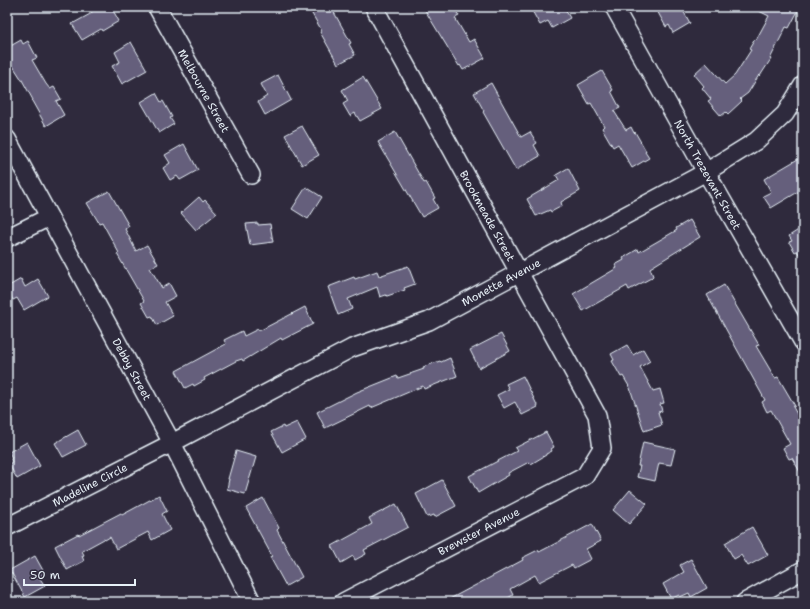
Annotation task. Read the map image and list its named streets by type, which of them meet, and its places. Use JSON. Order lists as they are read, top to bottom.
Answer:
{
  "streets": {
    "street": [
      "Melbourne Street",
      "North Trezevant Street",
      "Brookmeade Street",
      "Monette Avenue",
      "Debby Street",
      "Madeline Circle",
      "Brewster Avenue"
    ]
  },
  "crossings": [
    ["North Trezevant Street", "Monette Avenue"],
    ["Brookmeade Street", "Monette Avenue"],
    ["Brookmeade Street", "Brewster Avenue"],
    ["Monette Avenue", "Debby Street"],
    ["Monette Avenue", "Madeline Circle"],
    ["Debby Street", "Madeline Circle"]
  ],
  "scale_bar": "50 m"
}
